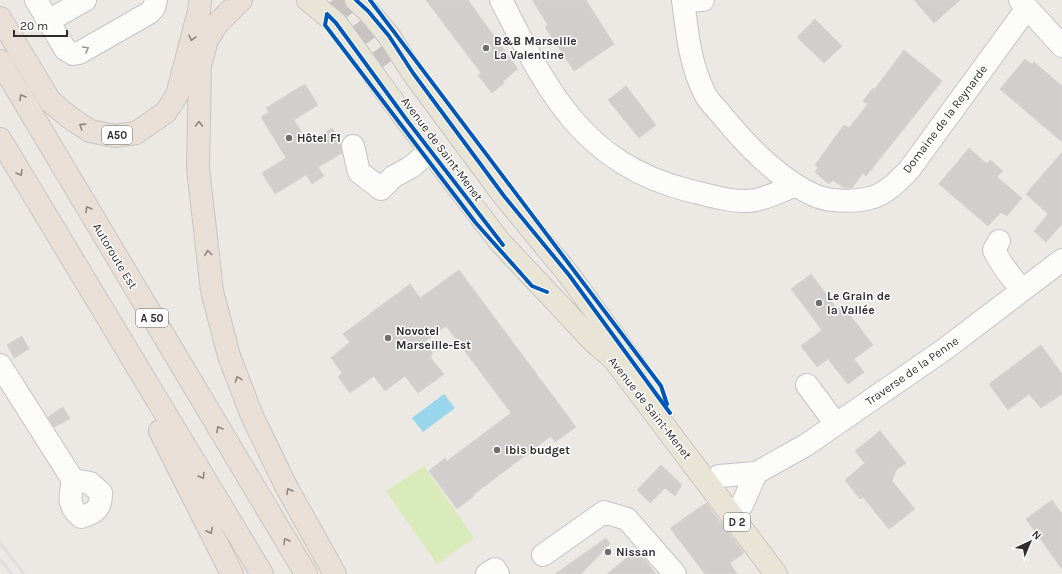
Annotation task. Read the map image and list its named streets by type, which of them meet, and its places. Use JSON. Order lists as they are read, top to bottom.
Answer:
{
  "streets": {
    "highway": ["A50", "Autoroute Est", "A 50"],
    "main road": ["Avenue de Saint-Menet", "D 2"],
    "street": ["Domaine de la Reynarde", "Traverse de la Penne"]
  },
  "crossings": [
    ["Avenue de Saint-Menet", "Traverse de la Penne"],
    ["Avenue de Saint-Menet", "D 2"],
    ["Traverse de la Penne", "D 2"]
  ],
  "places": [
    "B&B Marseille La Valentine",
    "Hôtel F1",
    "Le Grain de la Vallée",
    "Novotel Marseille-Est",
    "ibis budget",
    "Nissan"
  ],
  "scale_bar": "20 m",
  "north": "top right"
}
